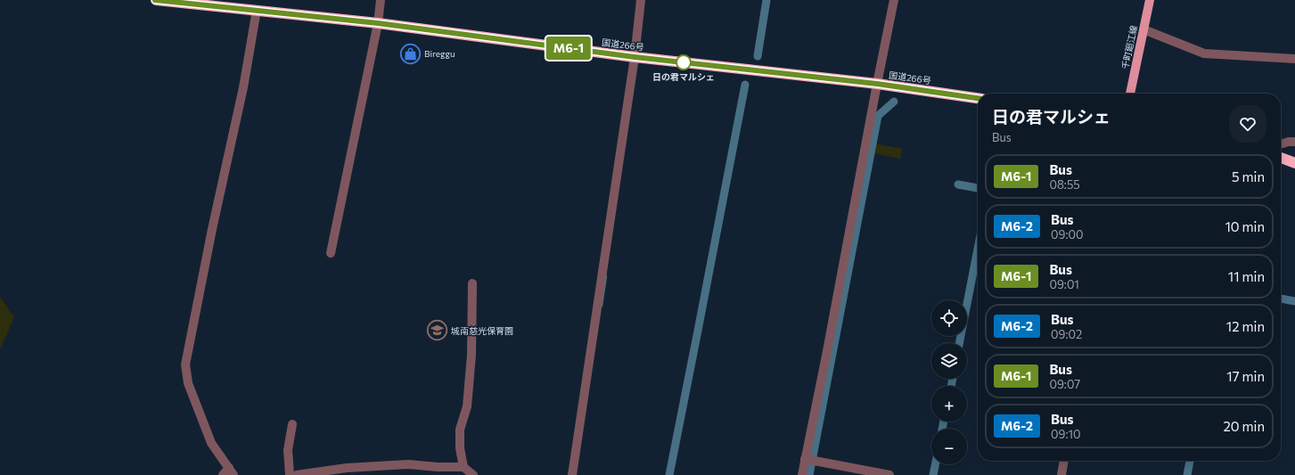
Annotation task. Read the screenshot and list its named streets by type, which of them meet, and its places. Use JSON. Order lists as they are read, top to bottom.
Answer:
{
  "streets": {
    "highway": ["国道266号"],
    "main road": ["千町廻江線"]
  },
  "places": {
    "shop": ["Bireggu"],
    "other": ["日の君マルシェ"],
    "school or university": ["城南慈光保育園"]
  },
  "lines": ["bus line M6-1"],
  "page": {
    "on_map": "M6-1",
    "heading": ["日の君マルシェ", "Bus"],
    "list": [
      {
        "mark": "M6-1",
        "name": "Bus",
        "note": "08:55",
        "value": "5 min"
      },
      {
        "mark": "M6-2",
        "name": "Bus",
        "note": "09:00",
        "value": "10 min"
      },
      {
        "mark": "M6-1",
        "name": "Bus",
        "note": "09:01",
        "value": "11 min"
      },
      {
        "mark": "M6-2",
        "name": "Bus",
        "note": "09:02",
        "value": "12 min"
      },
      {
        "mark": "M6-1",
        "name": "Bus",
        "note": "09:07",
        "value": "17 min"
      },
      {
        "mark": "M6-2",
        "name": "Bus",
        "note": "09:10",
        "value": "20 min"
      }
    ],
    "map_buttons": ["+", "−"]
  }
}
